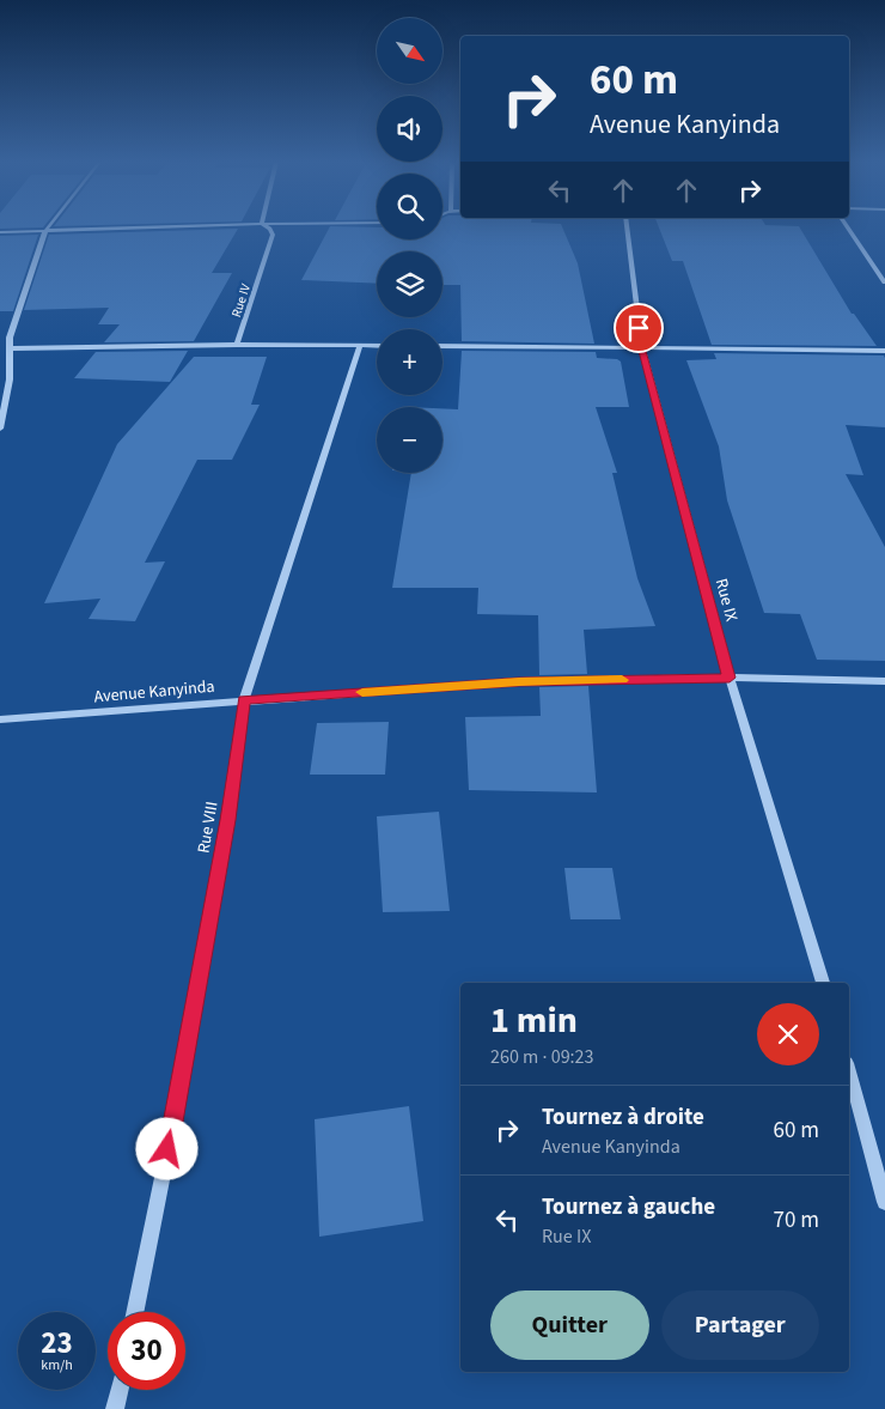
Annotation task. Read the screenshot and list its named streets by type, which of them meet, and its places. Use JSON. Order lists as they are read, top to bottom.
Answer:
{
  "streets": {
    "street": [
      "Rue IV",
      "Rue IX",
      "Avenue Kanyinda",
      "Rue VIII"
    ]
  },
  "crossings": [
    ["Rue IX", "Avenue Kanyinda"],
    ["Avenue Kanyinda", "Rue VIII"]
  ],
  "north": "bottom right",
  "page": {
    "map_buttons": ["+", "−"],
    "turn": ["60 m", "Avenue Kanyinda"],
    "heading": ["1 min", "260 m · 09:23"],
    "list": [
      {
        "name": "Tournez à droite",
        "note": "Avenue Kanyinda",
        "value": "60 m"
      },
      {
        "name": "Tournez à gauche",
        "note": "Rue IX",
        "value": "70 m"
      }
    ],
    "buttons": ["Quitter", "Partager"],
    "speed": "23 km/h",
    "limit": "30"
  }
}
